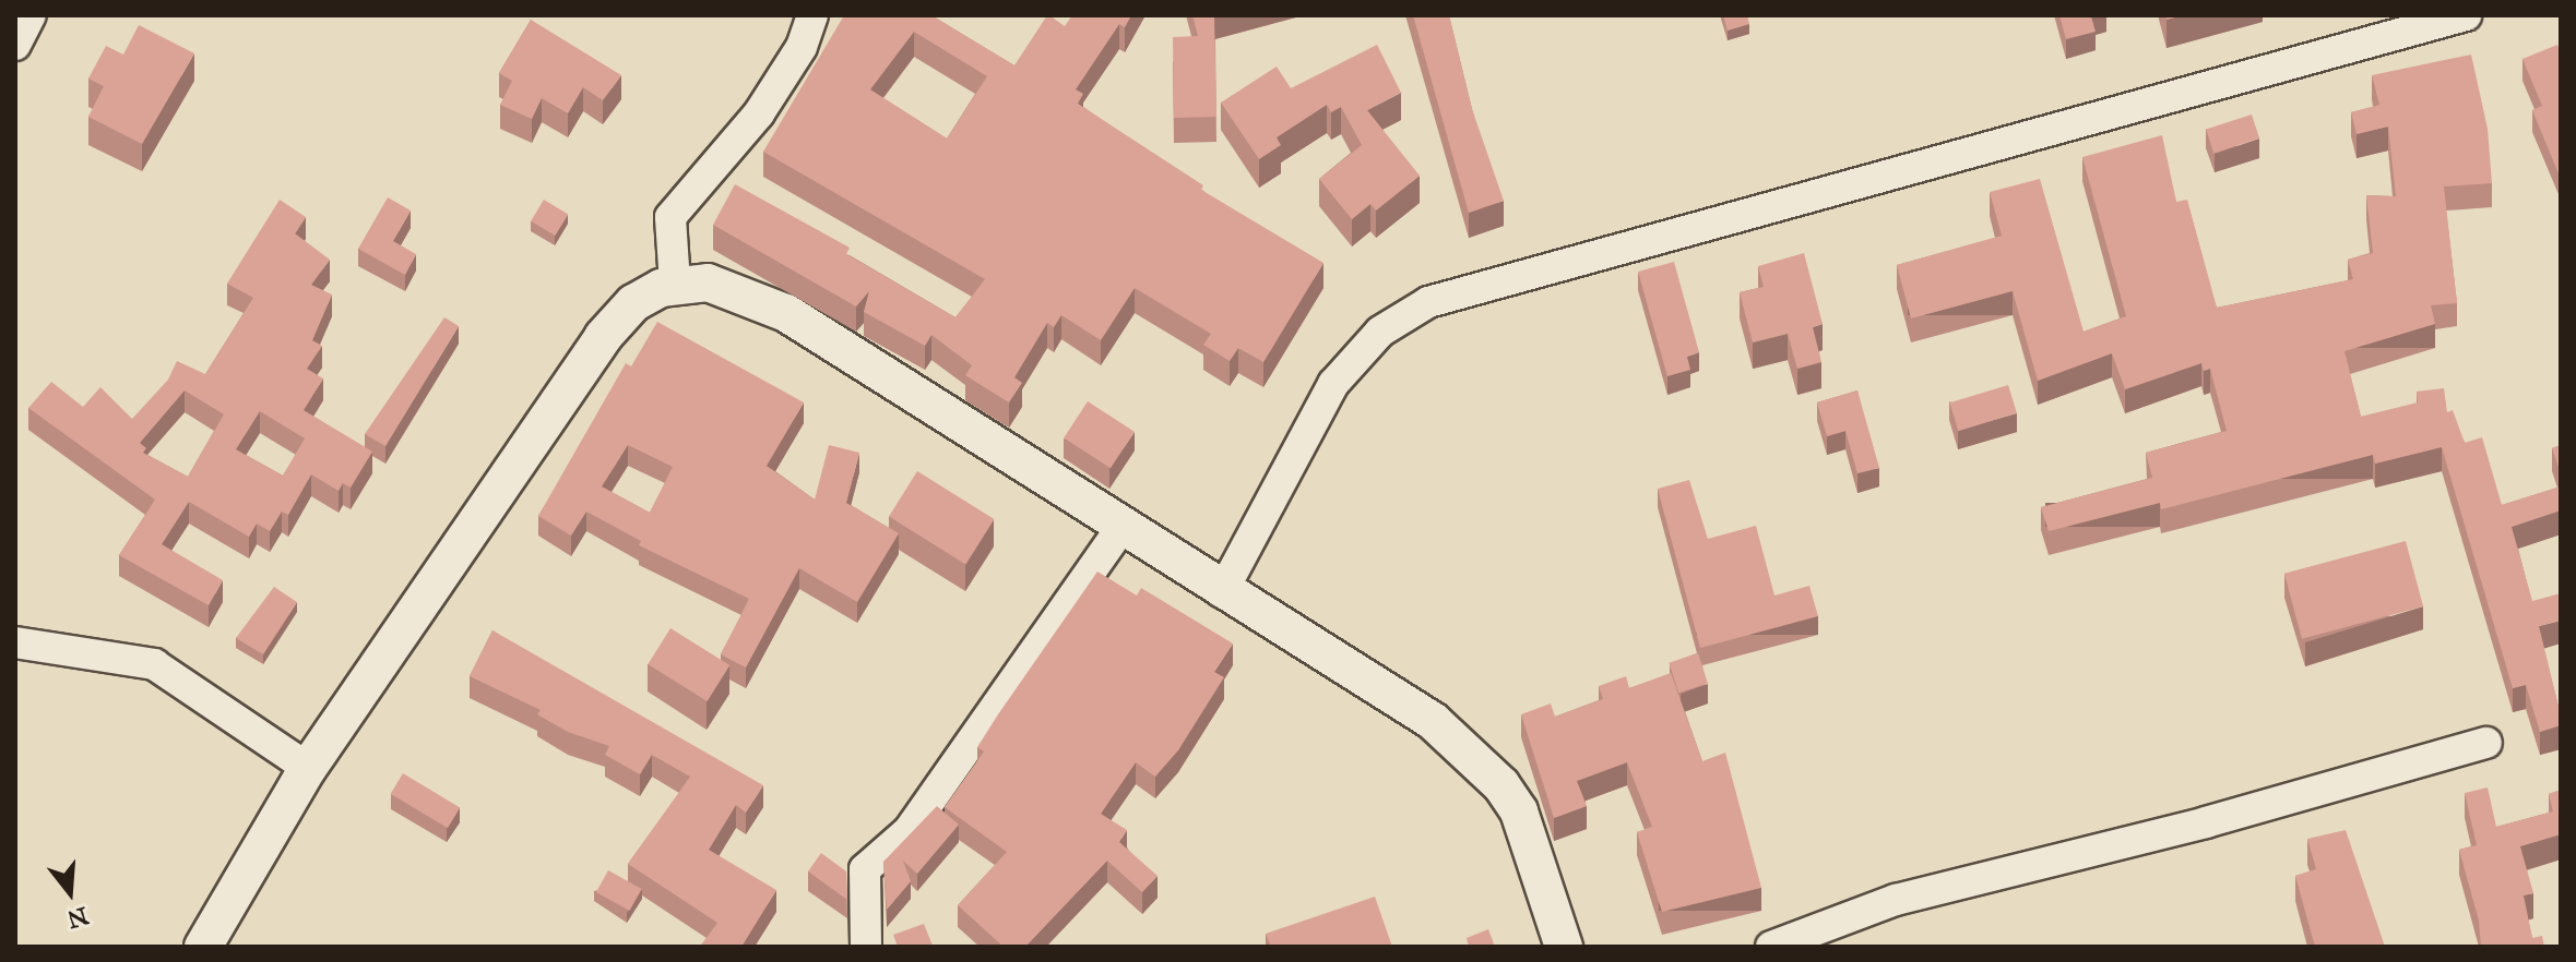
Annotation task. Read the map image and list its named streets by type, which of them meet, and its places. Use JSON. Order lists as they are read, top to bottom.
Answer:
{
  "north": "bottom"
}
